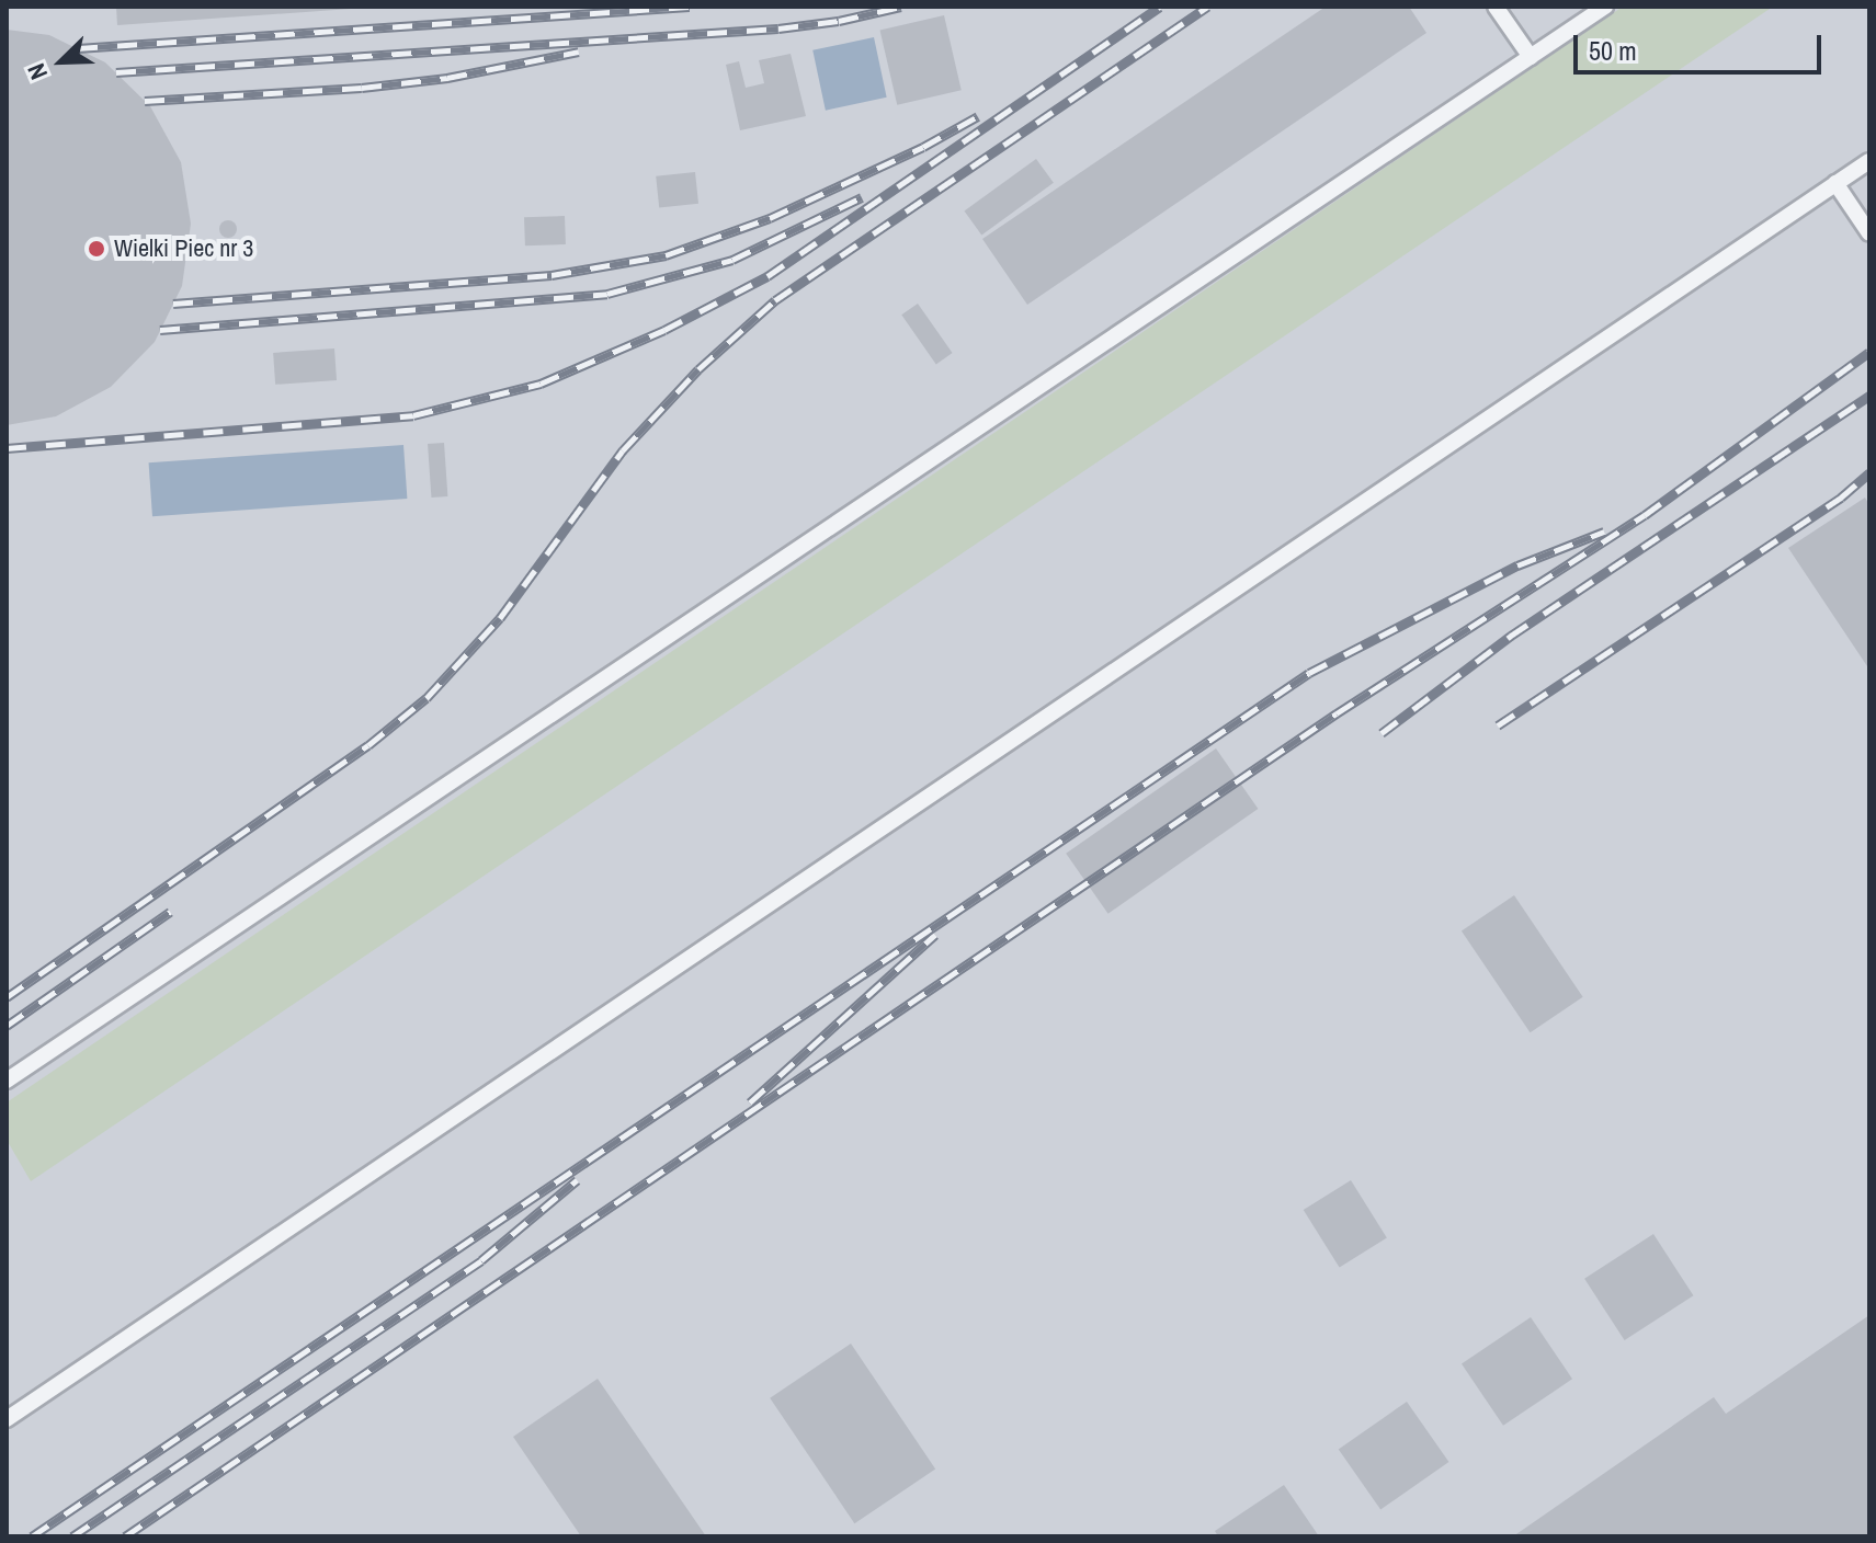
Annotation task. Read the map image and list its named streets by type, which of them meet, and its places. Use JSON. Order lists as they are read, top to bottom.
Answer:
{
  "places": ["Wielki Piec nr 3"],
  "scale_bar": "50 m",
  "north": "bottom left"
}
